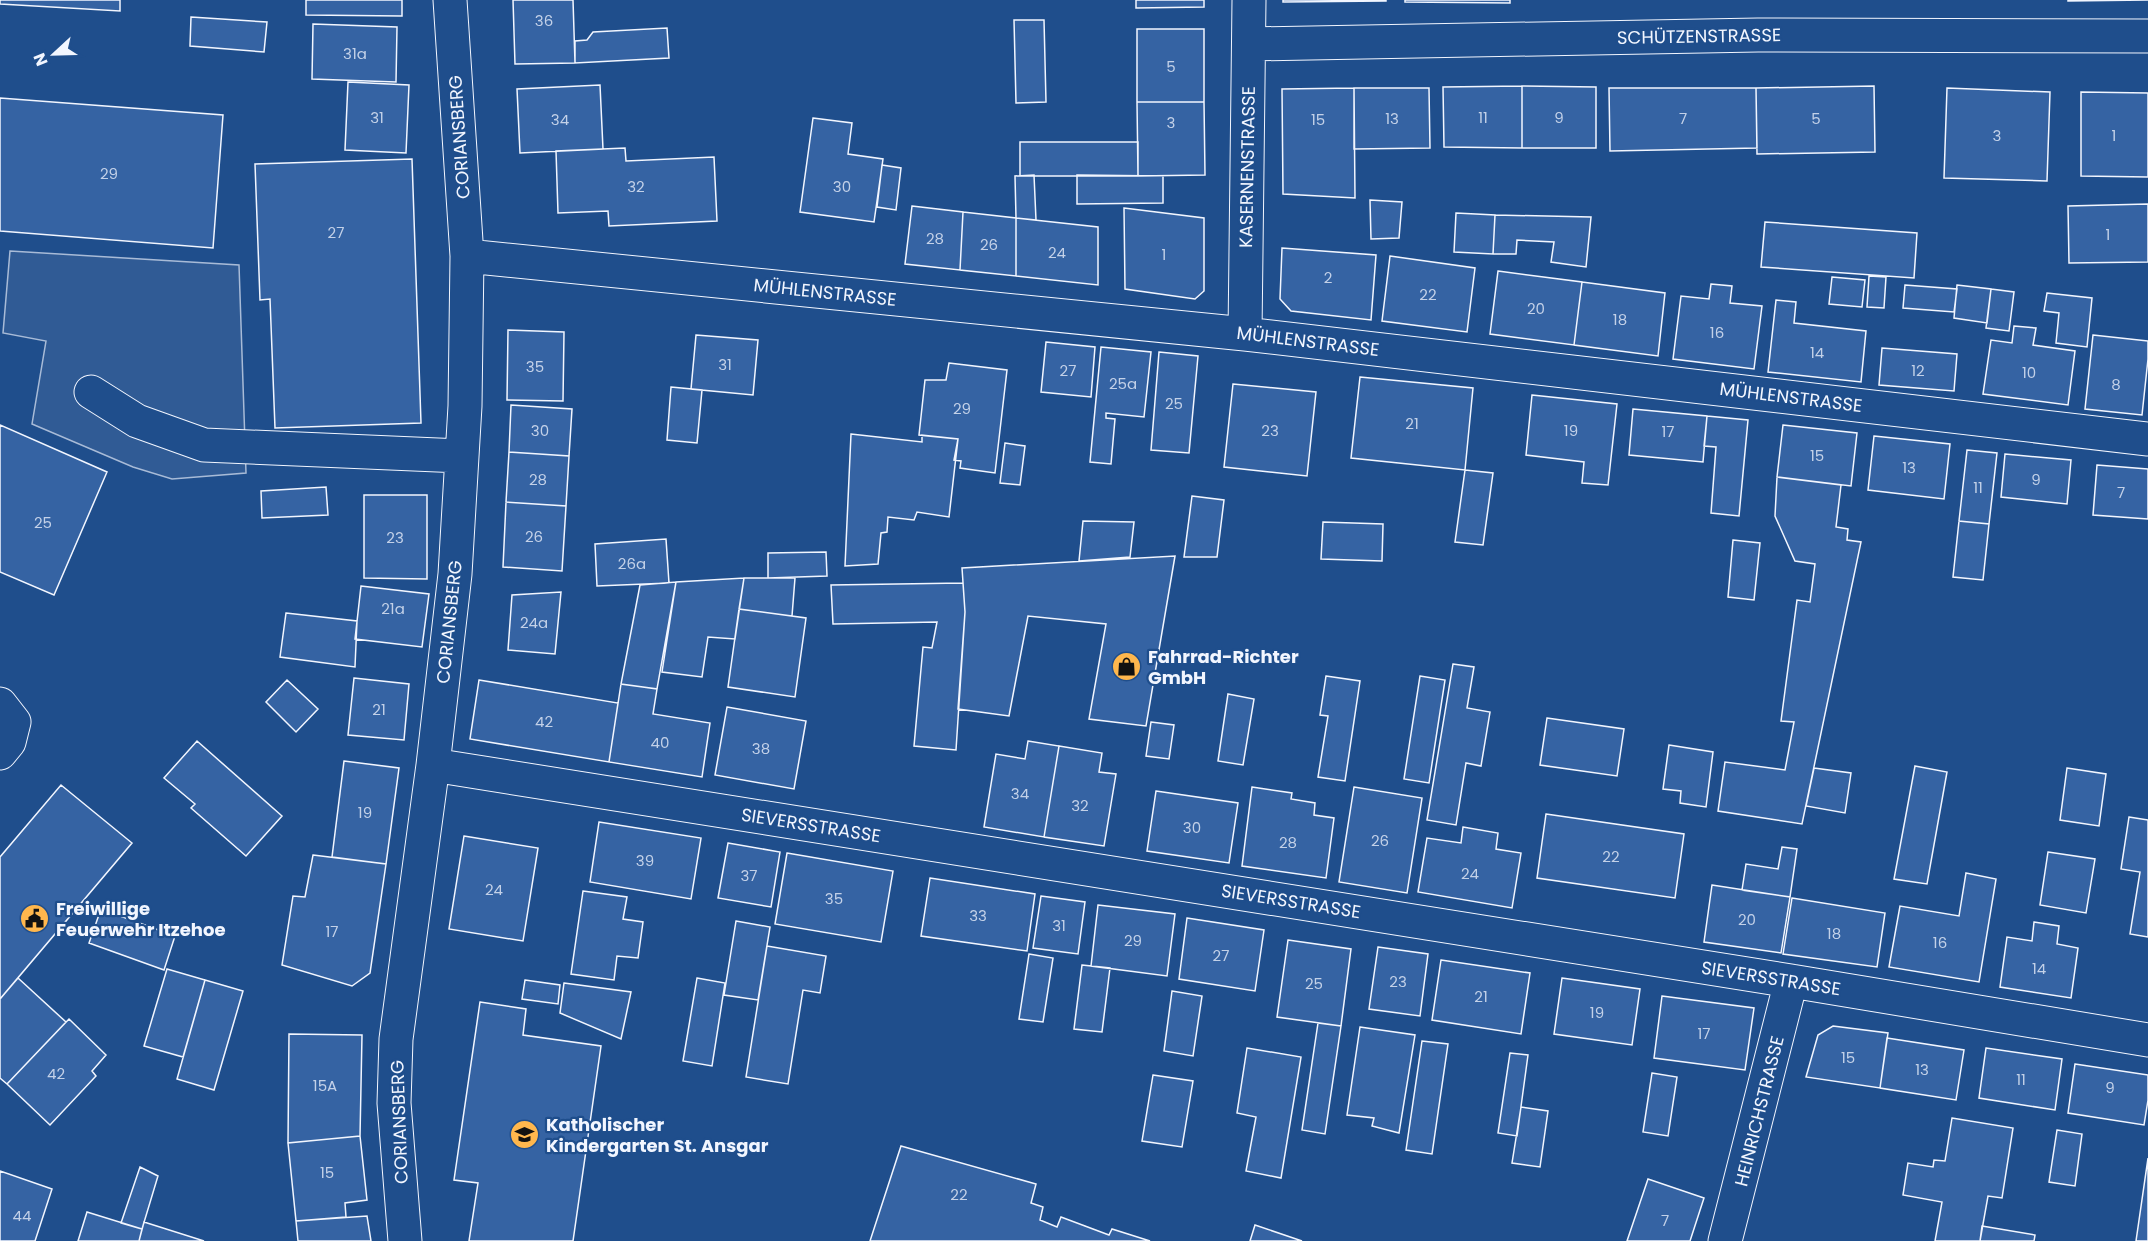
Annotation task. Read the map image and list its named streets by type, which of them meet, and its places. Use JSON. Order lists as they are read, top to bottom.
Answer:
{
  "streets": {
    "street": [
      "SCHÜTZENSTRASSE",
      "CORIANSBERG",
      "KASERNENSTRASSE",
      "MÜHLENSTRASSE",
      "SIEVERSSTRASSE",
      "HEINRICHSTRASSE"
    ]
  },
  "crossings": [
    ["SCHÜTZENSTRASSE", "KASERNENSTRASSE"],
    ["CORIANSBERG", "MÜHLENSTRASSE"],
    ["CORIANSBERG", "SIEVERSSTRASSE"],
    ["KASERNENSTRASSE", "MÜHLENSTRASSE"],
    ["SIEVERSSTRASSE", "HEINRICHSTRASSE"]
  ],
  "places": {
    "shop": ["Fahrrad-Richter GmbH"],
    "public building": ["Freiwillige Feuerwehr Itzehoe"],
    "school or university": ["Katholischer Kindergarten St. Ansgar"]
  },
  "house_numbers": [
    "36",
    "31a",
    "5",
    "31",
    "11",
    "9",
    "13",
    "7",
    "5",
    "34",
    "15",
    "3",
    "3",
    "1",
    "29",
    "32",
    "30",
    "27",
    "1",
    "28",
    "26",
    "24",
    "1",
    "2",
    "22",
    "20",
    "18",
    "16",
    "14",
    "31",
    "35",
    "27",
    "12",
    "10",
    "25a",
    "8",
    "25",
    "29",
    "21",
    "30",
    "23",
    "19",
    "17",
    "15",
    "13",
    "28",
    "9",
    "11",
    "7",
    "25",
    "26",
    "23",
    "26a",
    "21a",
    "24a",
    "21",
    "42",
    "40",
    "38",
    "34",
    "32",
    "19",
    "30",
    "26",
    "28",
    "22",
    "39",
    "24",
    "37",
    "24",
    "35",
    "33",
    "20",
    "31",
    "17",
    "18",
    "29",
    "16",
    "27",
    "14",
    "23",
    "25",
    "21",
    "19",
    "17",
    "15",
    "13",
    "42",
    "11",
    "15A",
    "9",
    "15",
    "22",
    "44",
    "7"
  ],
  "north": "left"
}
